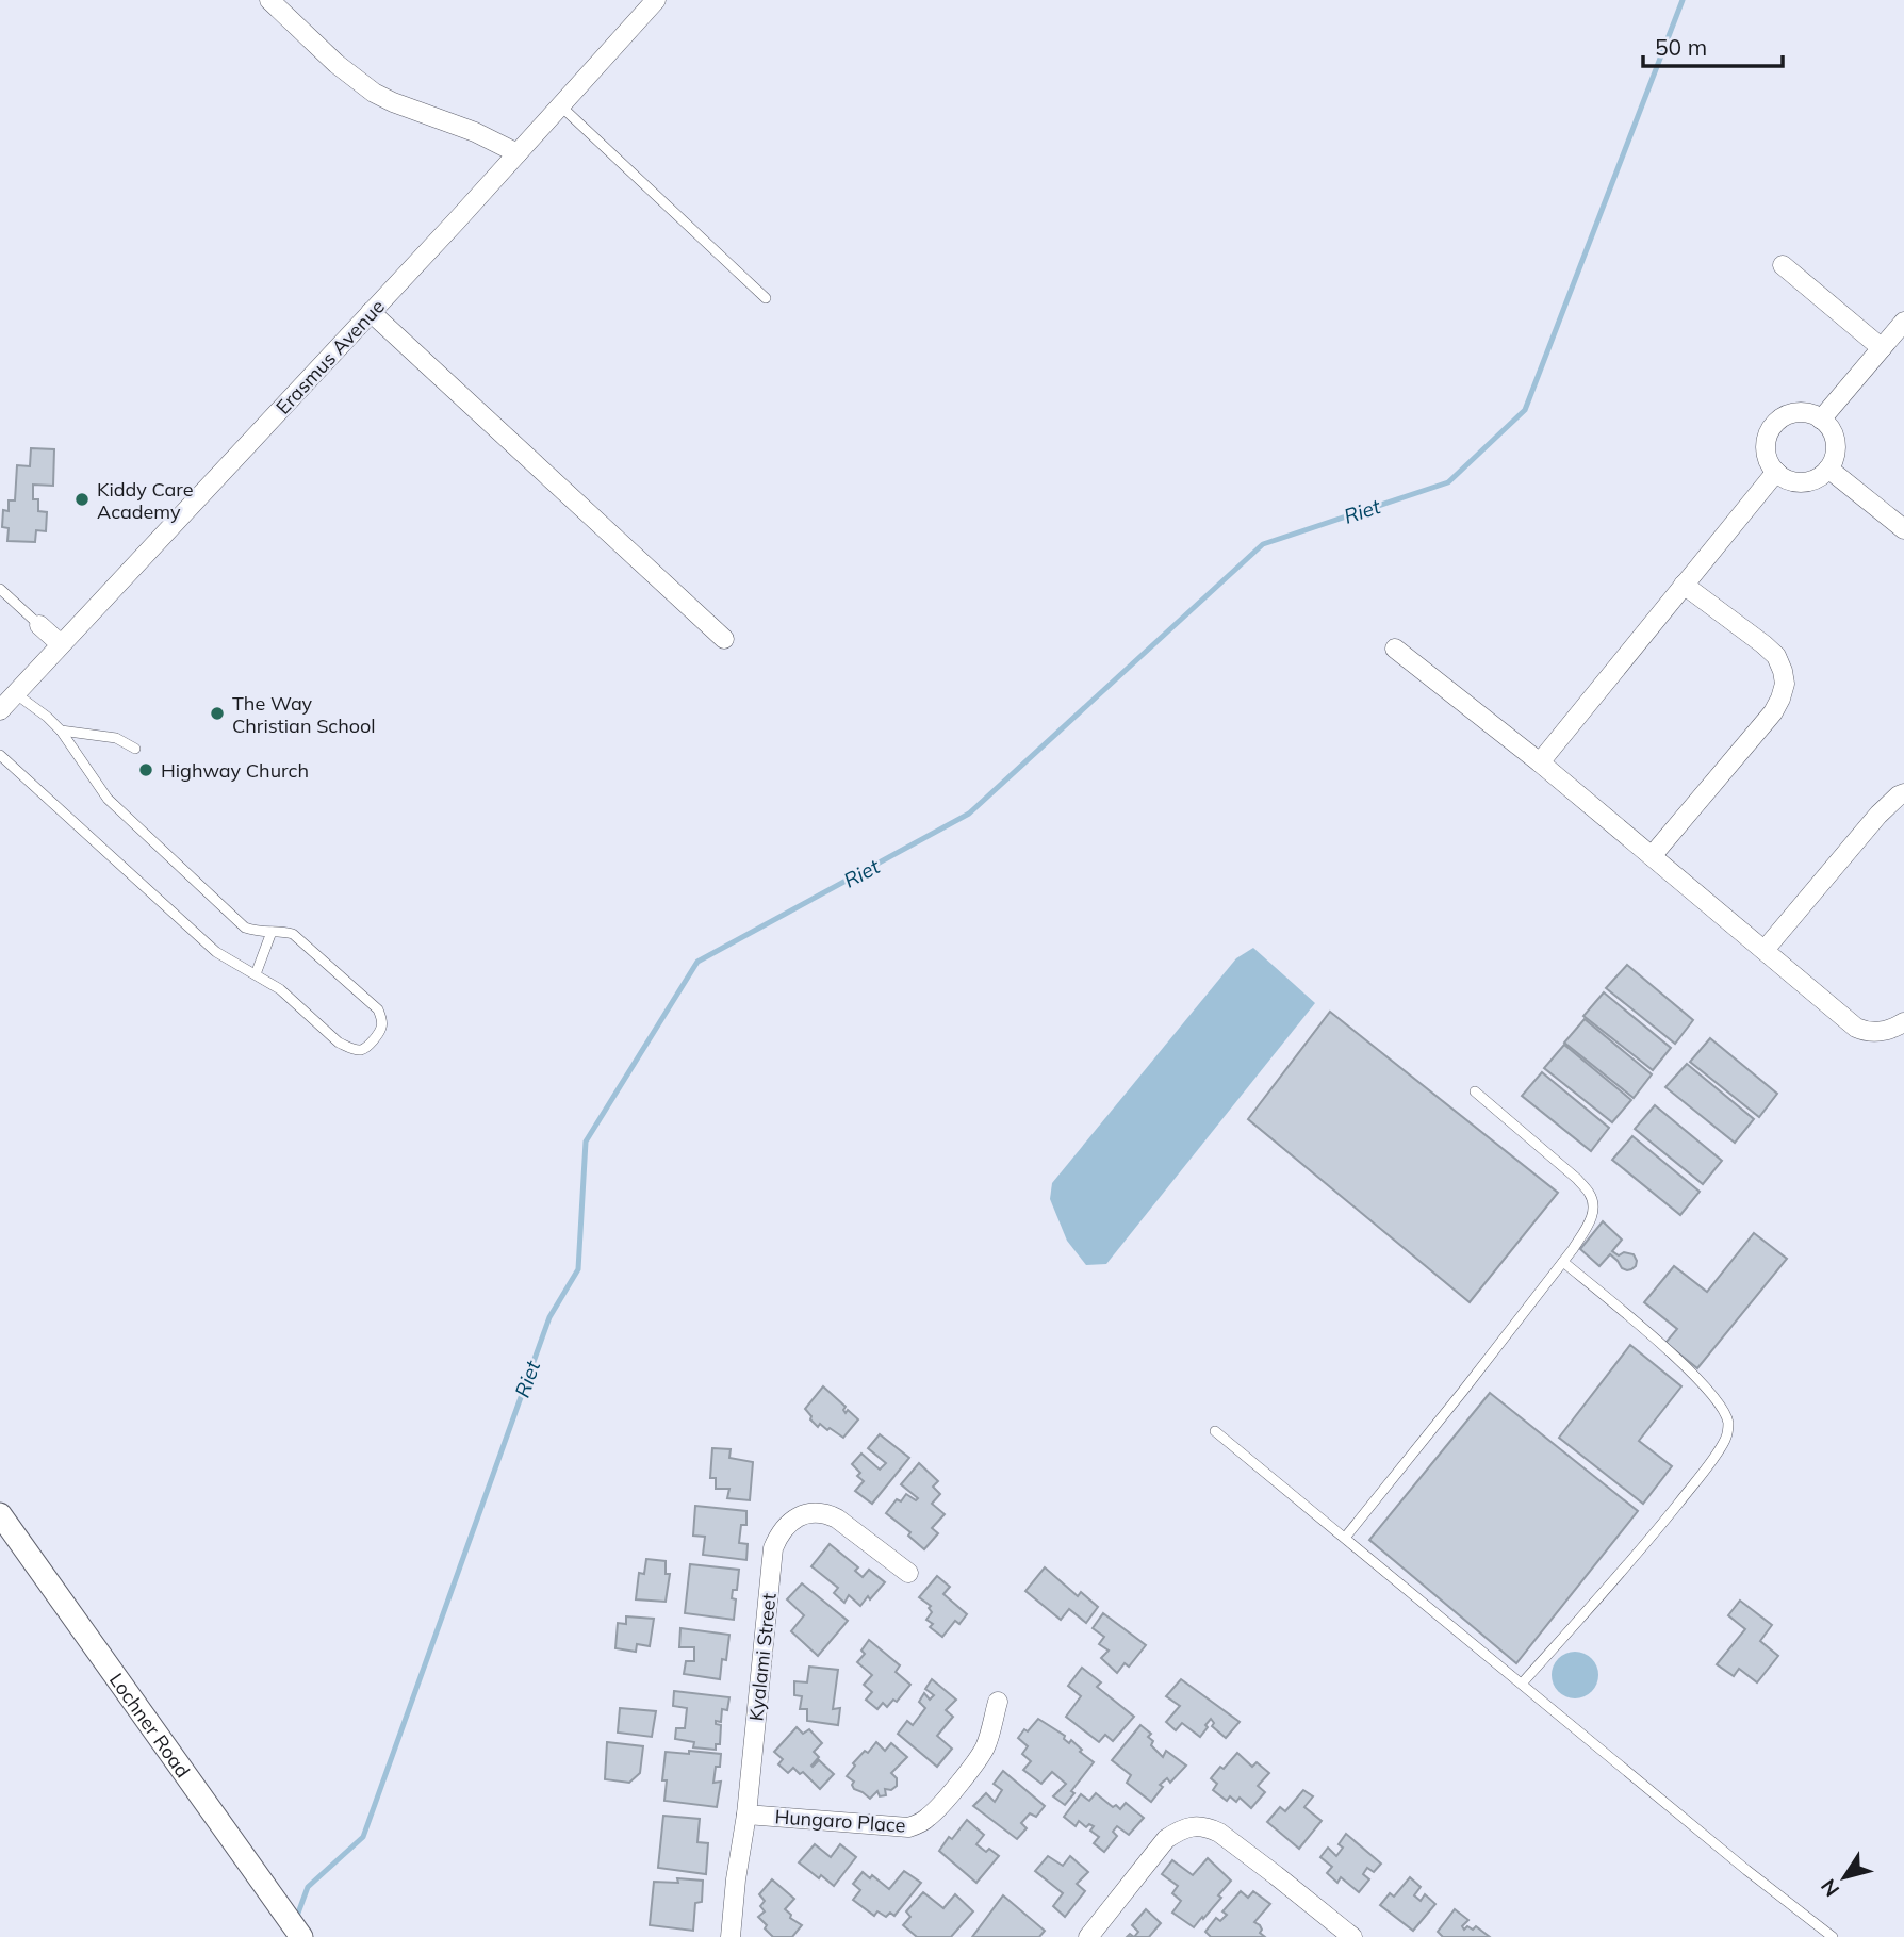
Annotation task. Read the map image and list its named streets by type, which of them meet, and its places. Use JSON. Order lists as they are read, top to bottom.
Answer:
{
  "streets": {
    "street": [
      "Erasmus Avenue",
      "Kyalami Street",
      "Lochner Road",
      "Hungaro Place"
    ]
  },
  "crossings": [
    ["Kyalami Street", "Hungaro Place"]
  ],
  "water": ["Riet"],
  "places": ["Kiddy Care Academy", "The Way Christian School", "Highway Church"],
  "scale_bar": "50 m",
  "north": "bottom left"
}
